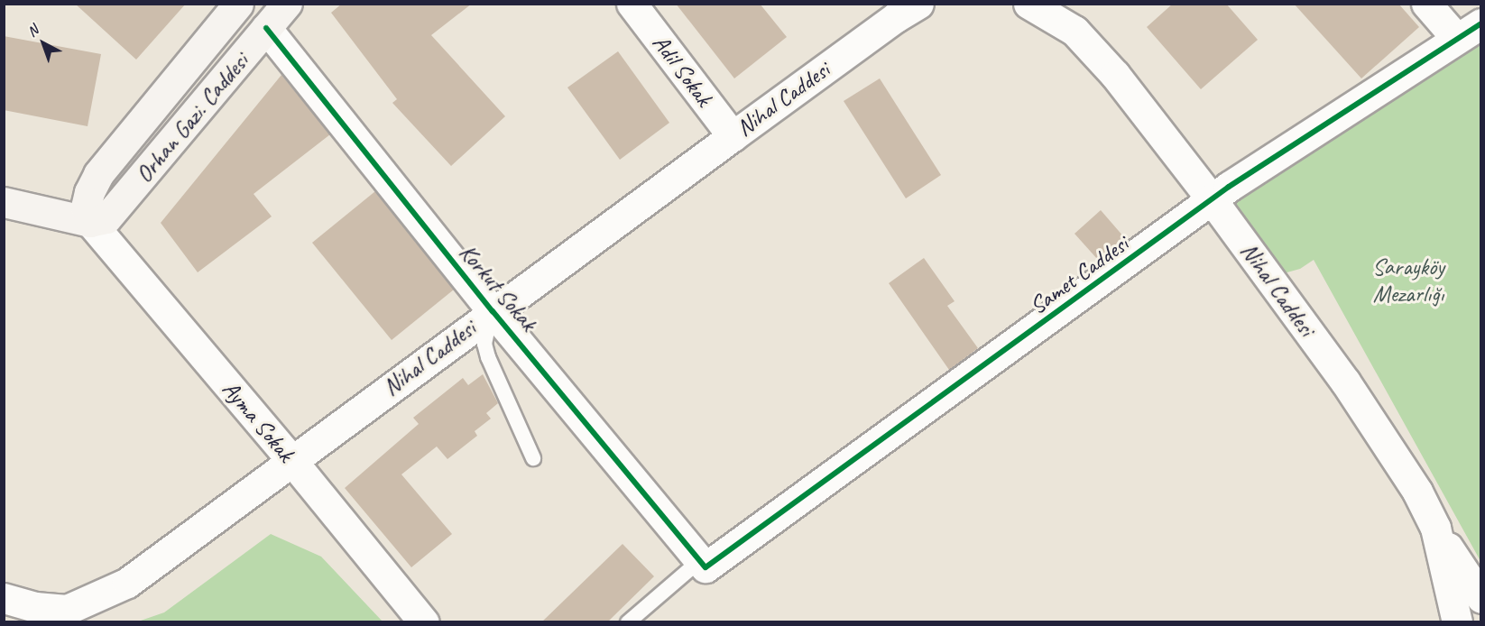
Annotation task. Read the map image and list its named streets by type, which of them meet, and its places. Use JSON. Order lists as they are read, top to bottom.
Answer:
{
  "streets": {
    "street": [
      "Adil Sokak",
      "Nihal Caddesi",
      "Orhan Gazi. Caddesi",
      "Samet Caddesi",
      "Korkut Sokak",
      "Ayma Sokak"
    ]
  },
  "crossings": [
    ["Adil Sokak", "Nihal Caddesi"],
    ["Nihal Caddesi", "Samet Caddesi"],
    ["Nihal Caddesi", "Korkut Sokak"],
    ["Nihal Caddesi", "Ayma Sokak"],
    ["Orhan Gazi. Caddesi", "Korkut Sokak"],
    ["Orhan Gazi. Caddesi", "Ayma Sokak"],
    ["Samet Caddesi", "Korkut Sokak"]
  ],
  "parks": ["Sarayköy Mezarlığı"],
  "north": "top left"
}
